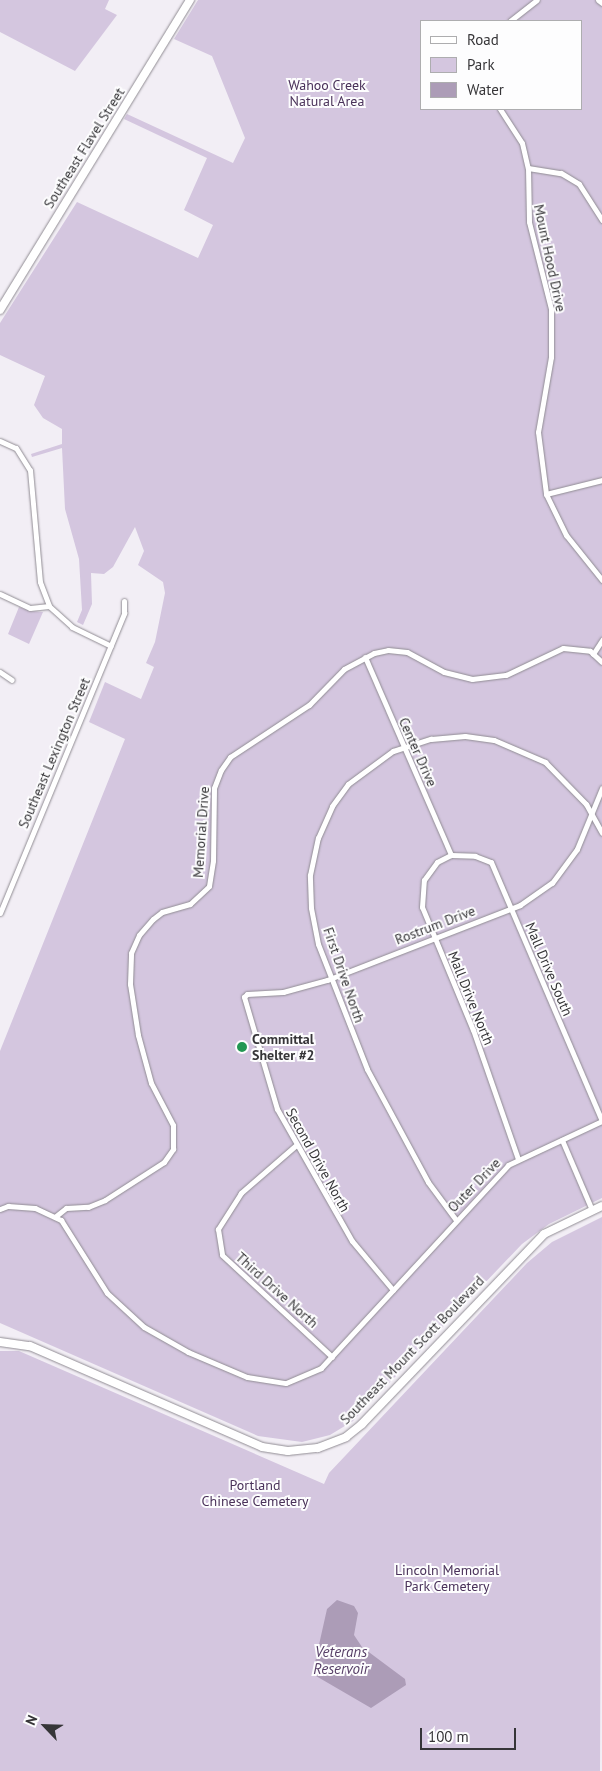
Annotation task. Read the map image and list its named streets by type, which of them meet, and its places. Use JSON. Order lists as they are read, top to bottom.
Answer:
{
  "streets": {
    "main road": ["Southeast Flavel Street", "Southeast Mount Scott Boulevard"],
    "street": [
      "Mount Hood Drive",
      "Center Drive",
      "Southeast Lexington Street",
      "Memorial Drive",
      "Rostrum Drive",
      "Mall Drive South",
      "First Drive North",
      "Mall Drive North",
      "Second Drive North",
      "Outer Drive",
      "Third Drive North"
    ]
  },
  "crossings": [
    ["Center Drive", "Memorial Drive"],
    ["Center Drive", "Mall Drive South"],
    ["Center Drive", "First Drive North"],
    ["Center Drive", "Mall Drive North"],
    ["Memorial Drive", "Outer Drive"],
    ["Rostrum Drive", "Mall Drive South"],
    ["Rostrum Drive", "First Drive North"],
    ["Rostrum Drive", "Mall Drive North"],
    ["Rostrum Drive", "Second Drive North"],
    ["Mall Drive South", "Mall Drive North"],
    ["Mall Drive South", "Outer Drive"],
    ["First Drive North", "Outer Drive"],
    ["Mall Drive North", "Outer Drive"],
    ["Second Drive North", "Outer Drive"],
    ["Second Drive North", "Third Drive North"],
    ["Outer Drive", "Third Drive North"]
  ],
  "water": ["Veterans Reservoir"],
  "parks": ["Wahoo Creek Natural Area", "Portland Chinese Cemetery", "Lincoln Memorial Park Cemetery"],
  "places": ["Committal Shelter #2"],
  "legend": ["Road", "Park", "Water"],
  "scale_bar": "100 m",
  "north": "top left"
}
